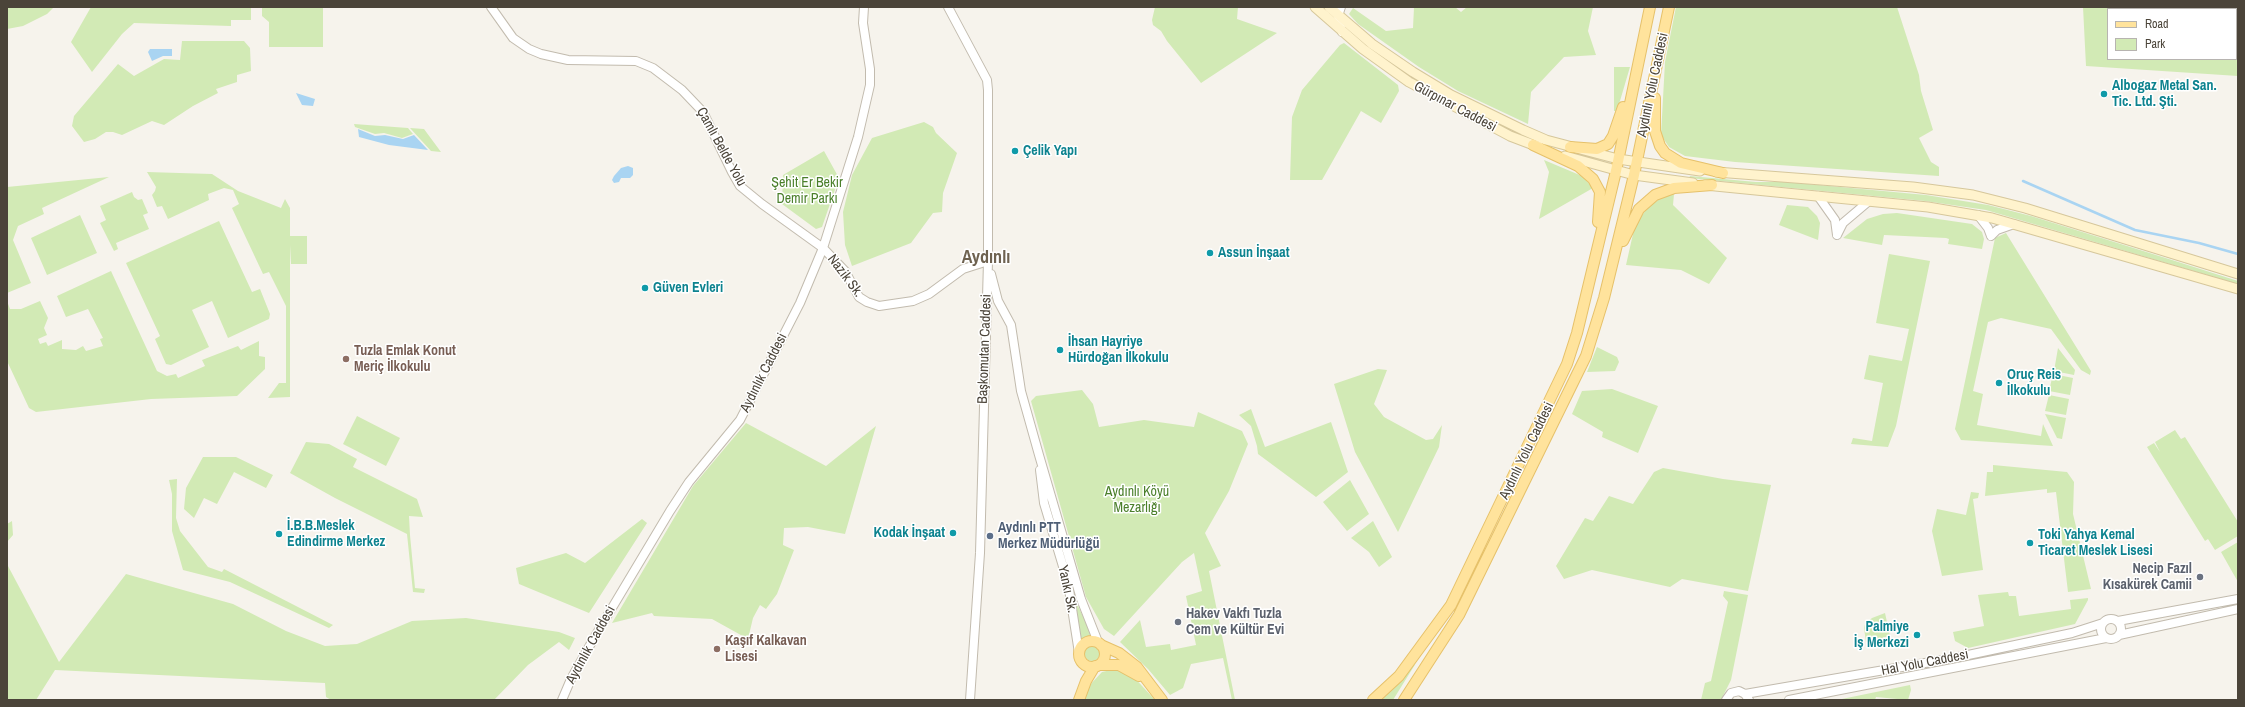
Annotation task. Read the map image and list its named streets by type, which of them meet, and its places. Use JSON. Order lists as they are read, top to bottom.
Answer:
{
  "streets": {
    "main road": ["Aydınlı Yolu Caddesi", "Gürpınar Caddesi"],
    "street": [
      "Çamlı Belde Yolu",
      "Nazik Sk.",
      "Başkomutan Caddesi",
      "Aydınlık Caddesi",
      "Yankı Sk.",
      "Hal Yolu Caddesi"
    ]
  },
  "crossings": [
    ["Aydınlı Yolu Caddesi", "Gürpınar Caddesi"],
    ["Çamlı Belde Yolu", "Nazik Sk."],
    ["Çamlı Belde Yolu", "Aydınlık Caddesi"],
    ["Nazik Sk.", "Başkomutan Caddesi"],
    ["Nazik Sk.", "Aydınlık Caddesi"],
    ["Nazik Sk.", "Yankı Sk."],
    ["Başkomutan Caddesi", "Yankı Sk."]
  ],
  "districts": ["Aydınlı"],
  "parks": ["Şehit Er Bekir Demir Parkı", "Aydınlı Köyü Mezarlığı"],
  "places": [
    "Albogaz Metal San. Tic. Ltd. Şti.",
    "Çelik Yapı",
    "Assun İnşaat",
    "Güven Evleri",
    "İhsan Hayriye Hürdoğan İlkokulu",
    "Tuzla Emlak Konut Meriç İlkokulu",
    "Oruç Reis İlkokulu",
    "Kodak İnşaat",
    "İ.B.B.Meslek Edindirme Merkez",
    "Aydınlı PTT Merkez Müdürlüğü",
    "Toki Yahya Kemal Ticaret Meslek Lisesi",
    "Necip Fazıl Kısakürek Camii",
    "Hakev Vakfı Tuzla Cem ve Kültür Evi",
    "Palmiye İş Merkezi",
    "Kaşıf Kalkavan Lisesi"
  ],
  "legend": ["Road", "Park"]
}
